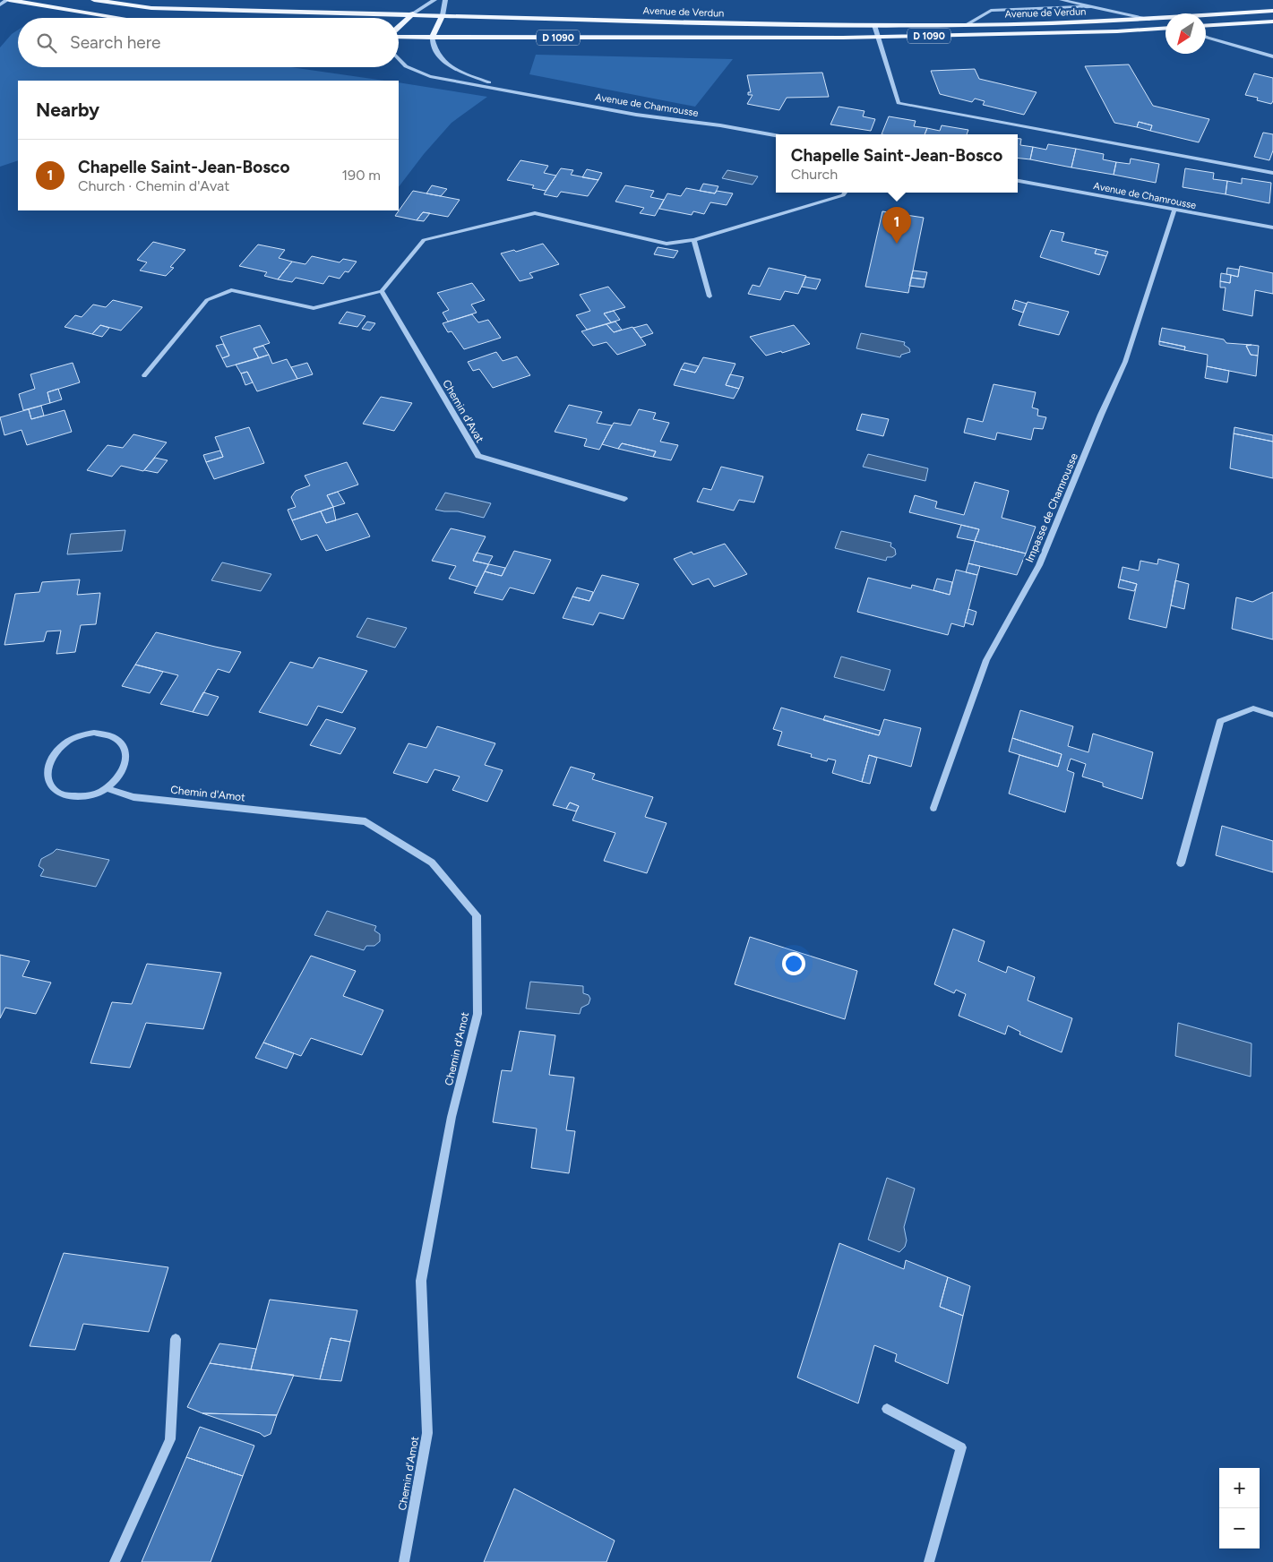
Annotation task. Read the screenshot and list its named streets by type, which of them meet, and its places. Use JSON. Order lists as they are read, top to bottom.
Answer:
{
  "streets": {
    "main road": ["Avenue de Verdun", "D 1090"],
    "street": [
      "Avenue de Chamrousse",
      "Chemin d'Avat",
      "Impasse de Chamrousse",
      "Chemin d'Amot"
    ]
  },
  "crossings": [
    ["Avenue de Verdun", "Avenue de Chamrousse"],
    ["Avenue de Chamrousse", "Impasse de Chamrousse"]
  ],
  "north": "bottom left",
  "page": {
    "search": "Search here",
    "heading": "Nearby",
    "popup": ["Chapelle Saint-Jean-Bosco", "Church"],
    "list": [
      {
        "mark": "1",
        "name": "Chapelle Saint-Jean-Bosco",
        "note": "Church · Chemin d'Avat",
        "value": "190 m"
      }
    ],
    "pins": "1",
    "map_buttons": ["+", "−"]
  }
}
